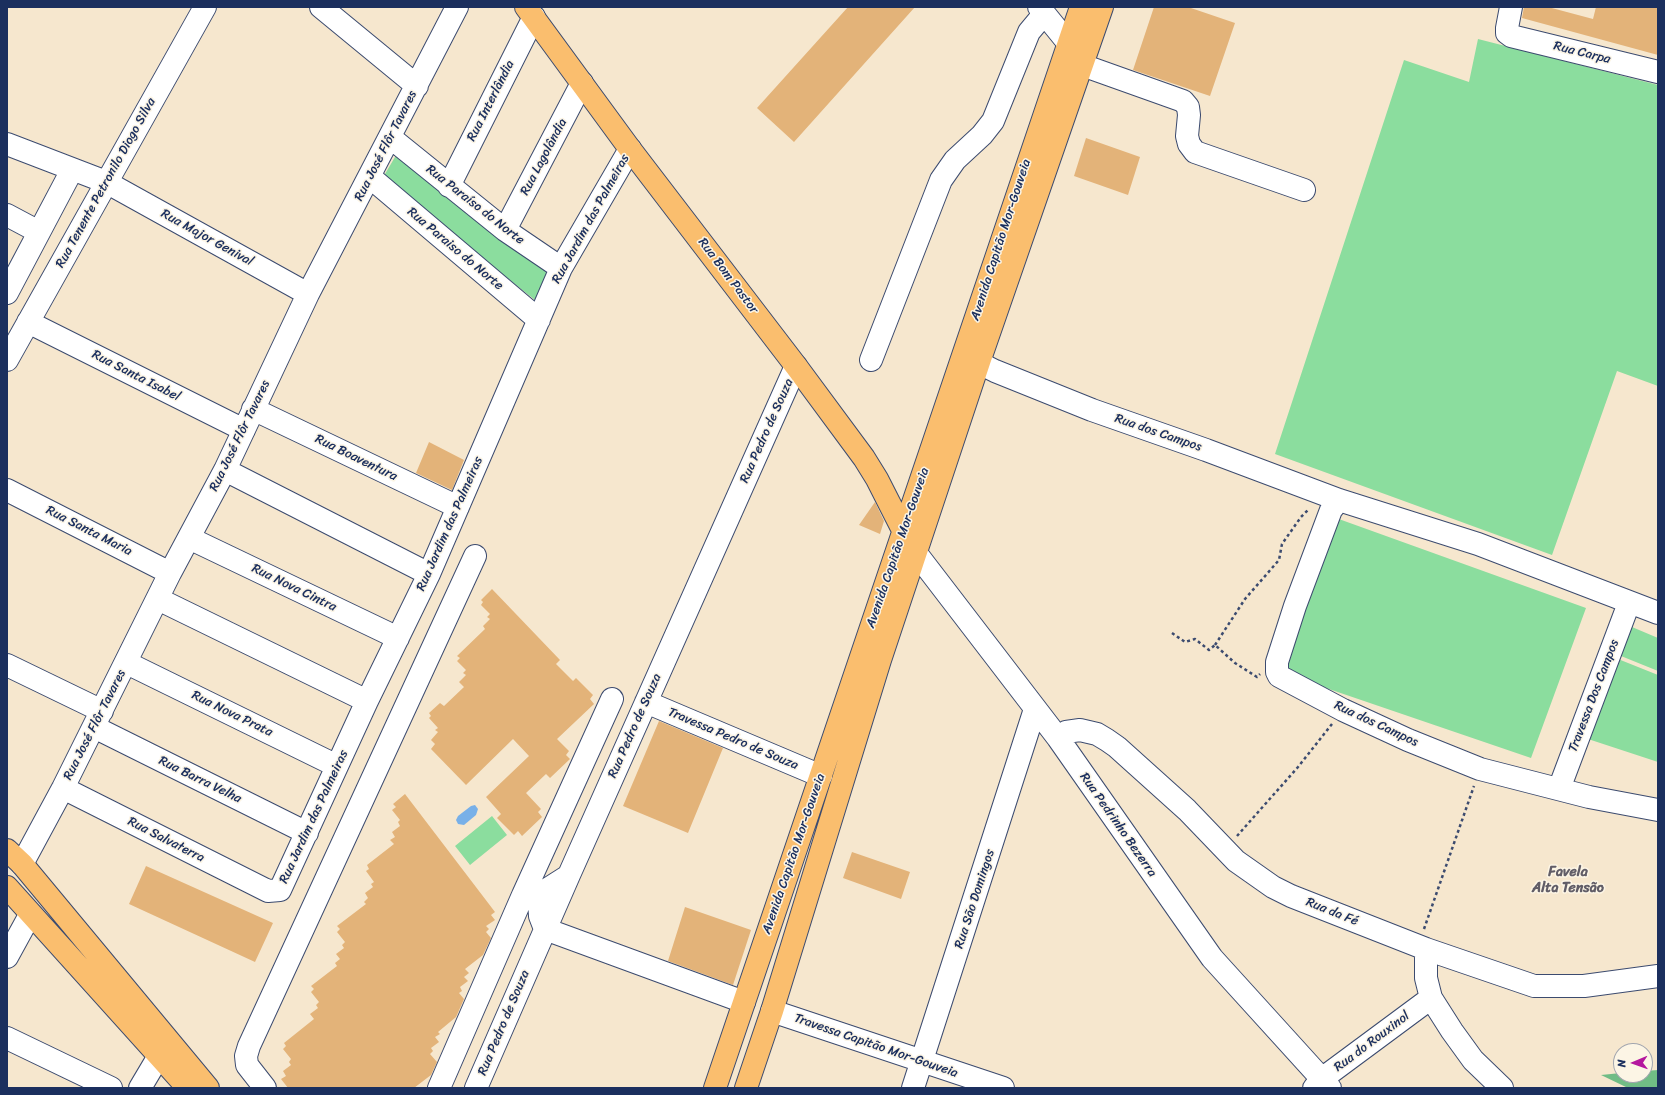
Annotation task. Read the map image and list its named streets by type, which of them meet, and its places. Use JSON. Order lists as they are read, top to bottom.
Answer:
{
  "streets": {
    "main road": ["Avenida Capitão Mor-Gouveia", "Rua Bom Pastor"],
    "street": [
      "Rua Carpa",
      "Rua Interlândia",
      "Rua José Flôr Tavares",
      "Rua Lagolândia",
      "Rua Tenente Petronilo Diogo Silva",
      "Rua Paraíso do Norte",
      "Rua Jardim das Palmeiras",
      "Rua Major Genival",
      "Rua Paraiso do Norte",
      "Rua Santa Isabel",
      "Rua Pedro de Souza",
      "Rua dos Campos",
      "Rua Boaventura",
      "Rua Santa Maria",
      "Rua Nova Cintra",
      "Travessa Dos Campos",
      "Rua Nova Prata",
      "Travessa Pedro de Souza",
      "Rua Barra Velha",
      "Rua Pedrinho Bezerra",
      "Rua Salvaterra",
      "Rua São Domingos",
      "Rua da Fé",
      "Rua do Rouxinol",
      "Travessa Capitão Mor-Gouveia"
    ]
  },
  "crossings": [
    ["Rua Interlândia", "Rua Paraíso do Norte"],
    ["Rua Interlândia", "Rua Bom Pastor"],
    ["Rua José Flôr Tavares", "Rua Paraíso do Norte"],
    ["Rua José Flôr Tavares", "Rua Major Genival"],
    ["Rua José Flôr Tavares", "Rua Paraiso do Norte"],
    ["Rua José Flôr Tavares", "Rua Santa Isabel"],
    ["Rua José Flôr Tavares", "Rua Boaventura"],
    ["Rua José Flôr Tavares", "Rua Santa Maria"],
    ["Rua José Flôr Tavares", "Rua Nova Cintra"],
    ["Rua José Flôr Tavares", "Rua Nova Prata"],
    ["Rua José Flôr Tavares", "Rua Barra Velha"],
    ["Rua José Flôr Tavares", "Rua Salvaterra"],
    ["Rua Lagolândia", "Rua Paraíso do Norte"],
    ["Rua Lagolândia", "Rua Bom Pastor"],
    ["Rua Tenente Petronilo Diogo Silva", "Rua Major Genival"],
    ["Rua Tenente Petronilo Diogo Silva", "Rua Santa Isabel"],
    ["Rua Paraíso do Norte", "Rua Jardim das Palmeiras"],
    ["Rua Jardim das Palmeiras", "Rua Paraiso do Norte"],
    ["Rua Jardim das Palmeiras", "Rua Bom Pastor"],
    ["Rua Jardim das Palmeiras", "Rua Boaventura"],
    ["Rua Jardim das Palmeiras", "Rua Nova Cintra"],
    ["Rua Jardim das Palmeiras", "Rua Nova Prata"],
    ["Rua Jardim das Palmeiras", "Rua Barra Velha"],
    ["Rua Jardim das Palmeiras", "Rua Salvaterra"],
    ["Avenida Capitão Mor-Gouveia", "Rua Bom Pastor"],
    ["Avenida Capitão Mor-Gouveia", "Rua dos Campos"],
    ["Avenida Capitão Mor-Gouveia", "Travessa Pedro de Souza"],
    ["Avenida Capitão Mor-Gouveia", "Rua Pedrinho Bezerra"],
    ["Avenida Capitão Mor-Gouveia", "Travessa Capitão Mor-Gouveia"],
    ["Rua Bom Pastor", "Rua Pedro de Souza"],
    ["Rua Bom Pastor", "Rua Pedrinho Bezerra"],
    ["Rua Pedro de Souza", "Travessa Pedro de Souza"],
    ["Rua dos Campos", "Travessa Dos Campos"],
    ["Rua Pedrinho Bezerra", "Rua São Domingos"],
    ["Rua Pedrinho Bezerra", "Rua da Fé"],
    ["Rua Pedrinho Bezerra", "Rua do Rouxinol"],
    ["Rua São Domingos", "Travessa Capitão Mor-Gouveia"]
  ],
  "districts": ["Favela Alta Tensão"],
  "north": "left"
}
